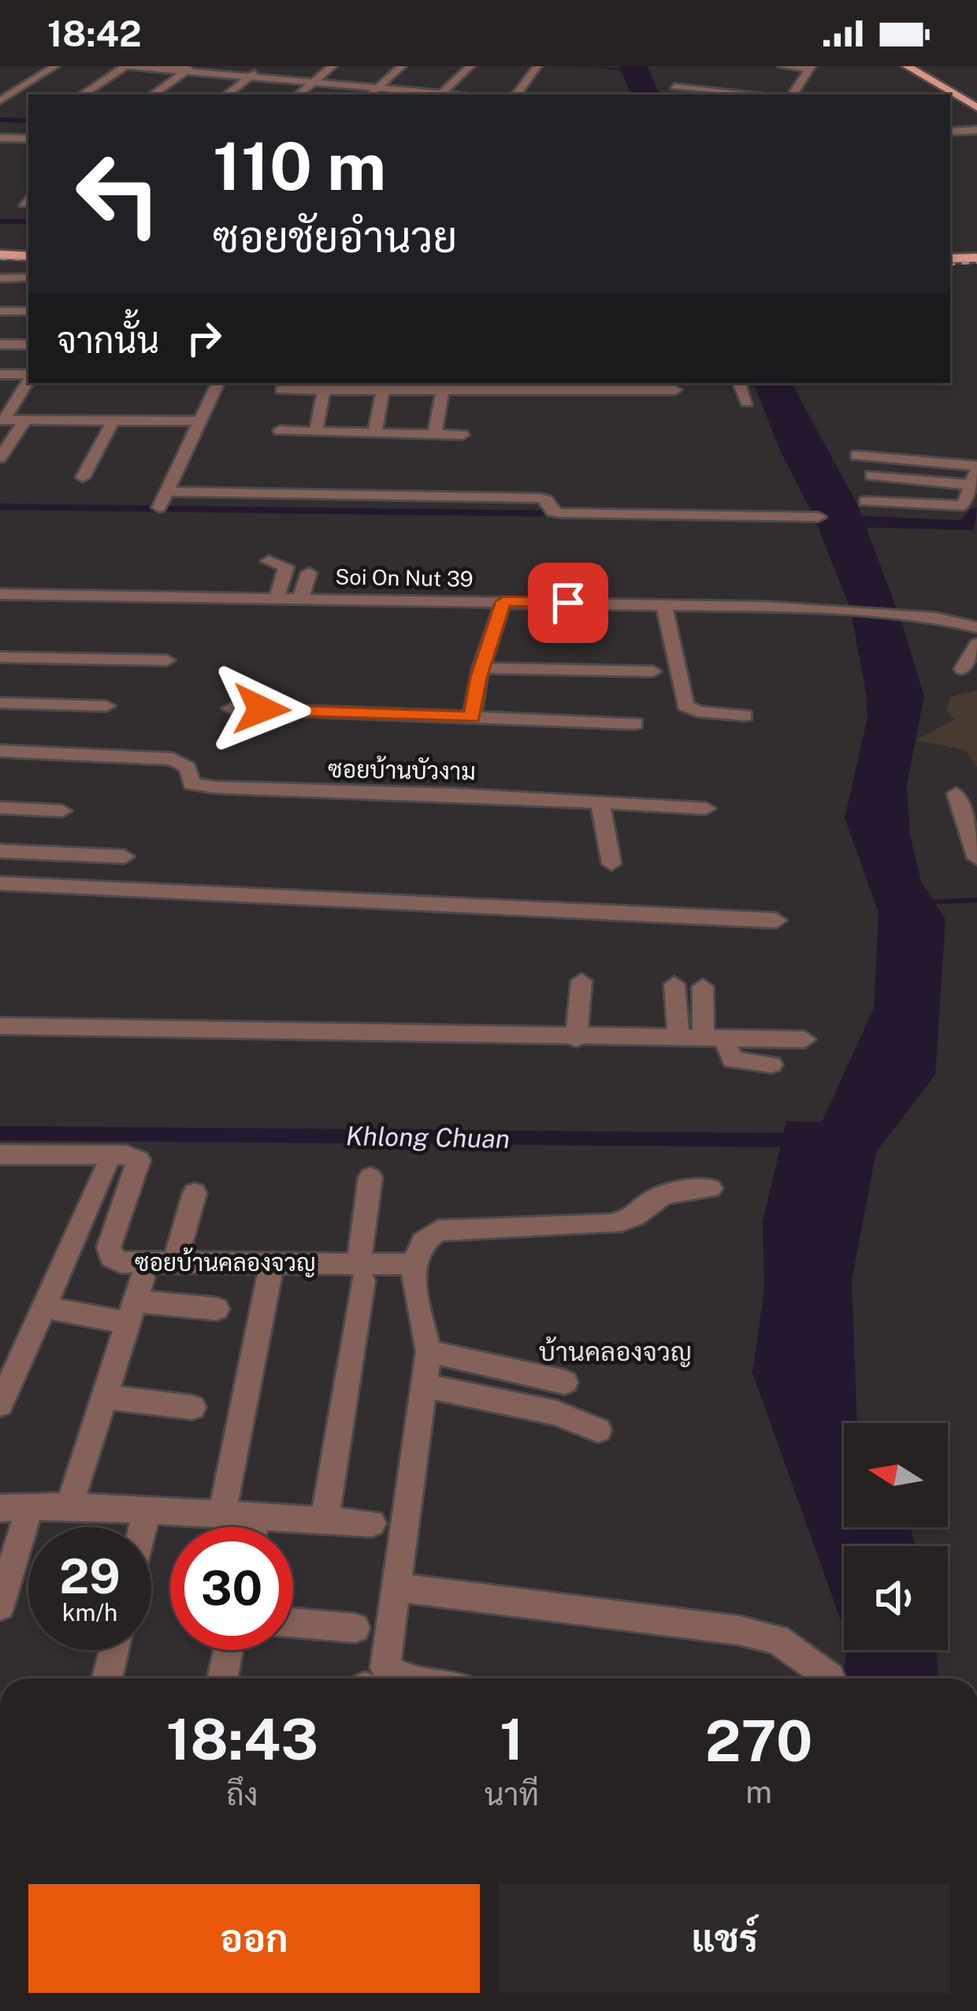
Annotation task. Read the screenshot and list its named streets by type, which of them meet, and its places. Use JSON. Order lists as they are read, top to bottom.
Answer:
{
  "streets": {
    "street": ["Soi On Nut 39", "ซอยบ้านบัวงาม", "ซอยบ้านคลองจวญ"]
  },
  "districts": ["บ้านคลองจวญ"],
  "water": ["Khlong Chuan"],
  "north": "left",
  "page": {
    "status": "18:42",
    "turn": ["110 m", "ซอยชัยอำนวย"],
    "then": "จากนั้น",
    "speed": "29 km/h",
    "limit": "30",
    "eta": [
      "18:43",
      "ถึง",
      "1",
      "นาที",
      "270",
      "m"
    ],
    "buttons": ["ออก", "แชร์"]
  }
}
